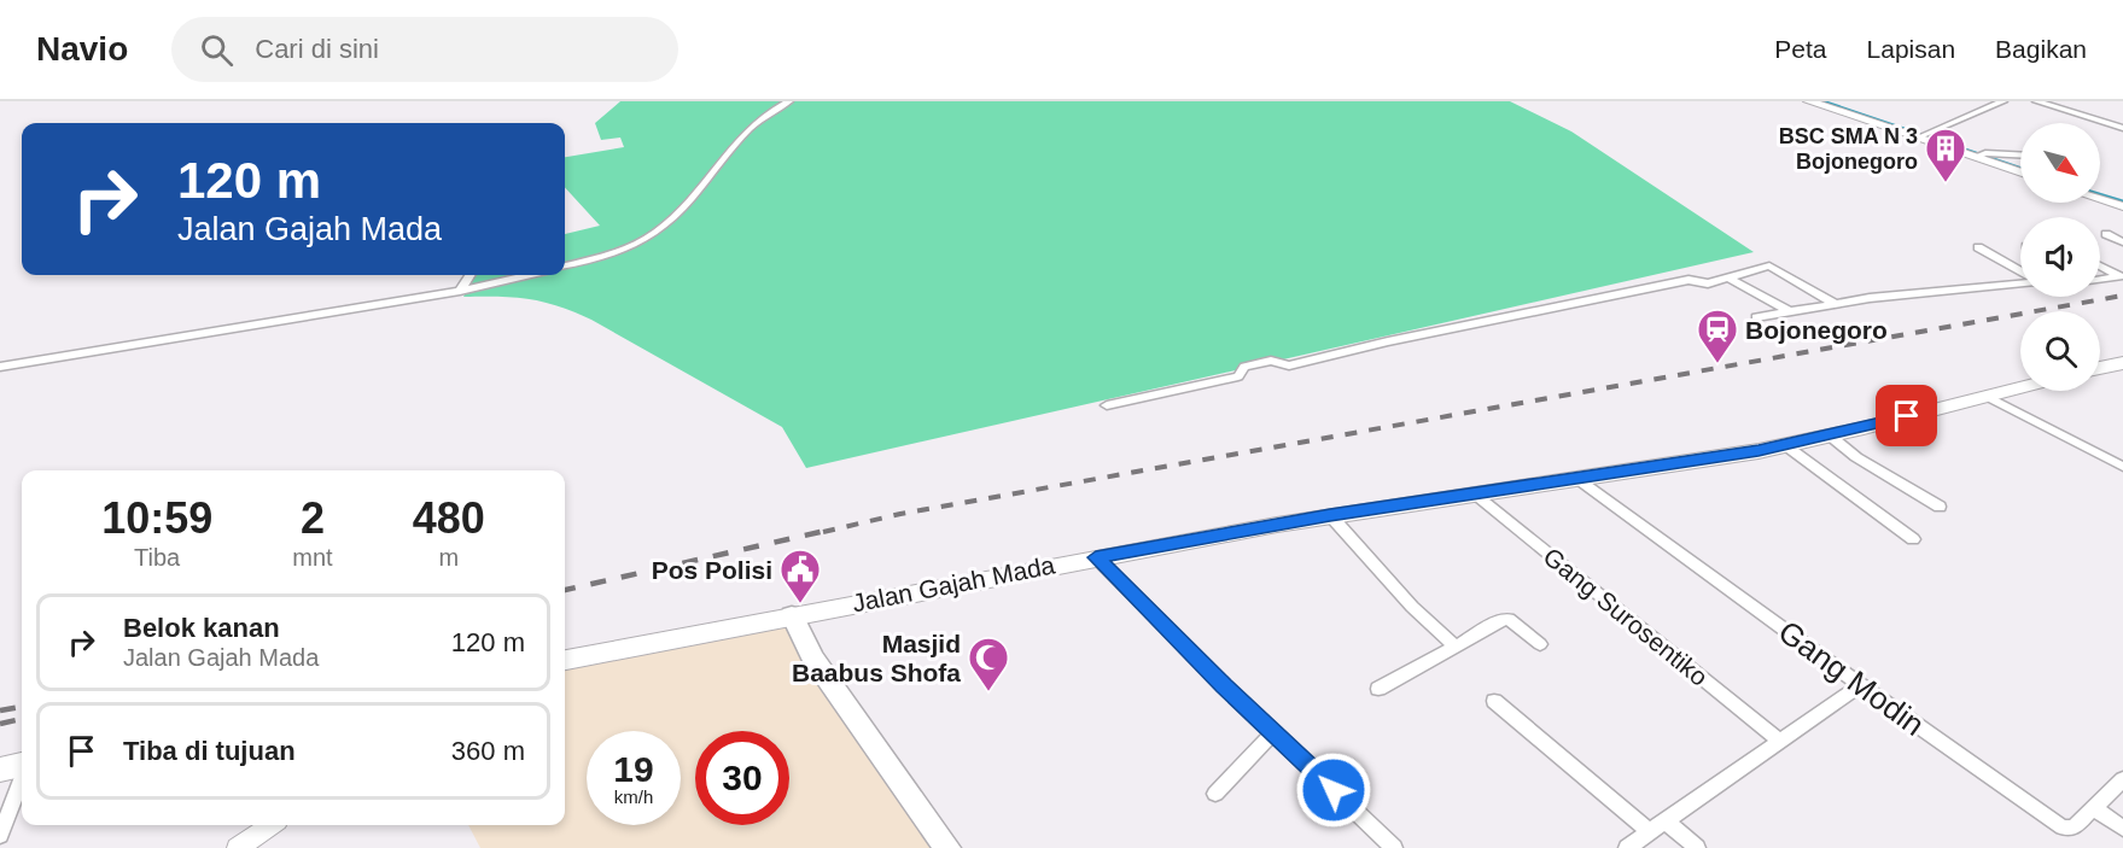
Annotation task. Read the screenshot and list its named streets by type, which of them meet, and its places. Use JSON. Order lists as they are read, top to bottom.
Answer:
{
  "streets": {
    "highway": ["Jalan Gajah Mada"],
    "street": ["Gang Surosentiko", "Gang Modin"]
  },
  "crossings": [
    ["Jalan Gajah Mada", "Gang Surosentiko"],
    ["Jalan Gajah Mada", "Gang Modin"]
  ],
  "places": {
    "building": ["BSC SMA N 3 Bojonegoro"],
    "station": ["Bojonegoro"],
    "public building": ["Pos Polisi"],
    "mosque": ["Masjid Baabus Shofa"]
  },
  "north": "bottom right",
  "page": {
    "header": "Navio",
    "search": "Cari di sini",
    "nav": ["Peta", "Lapisan", "Bagikan"],
    "turn": ["120 m", "Jalan Gajah Mada"],
    "eta": [
      "10:59",
      "Tiba",
      "2",
      "mnt",
      "480",
      "m"
    ],
    "list": [
      {
        "name": "Belok kanan",
        "note": "Jalan Gajah Mada",
        "value": "120 m"
      },
      {
        "name": "Tiba di tujuan",
        "value": "360 m"
      }
    ],
    "speed": "19 km/h",
    "limit": "30"
  }
}
